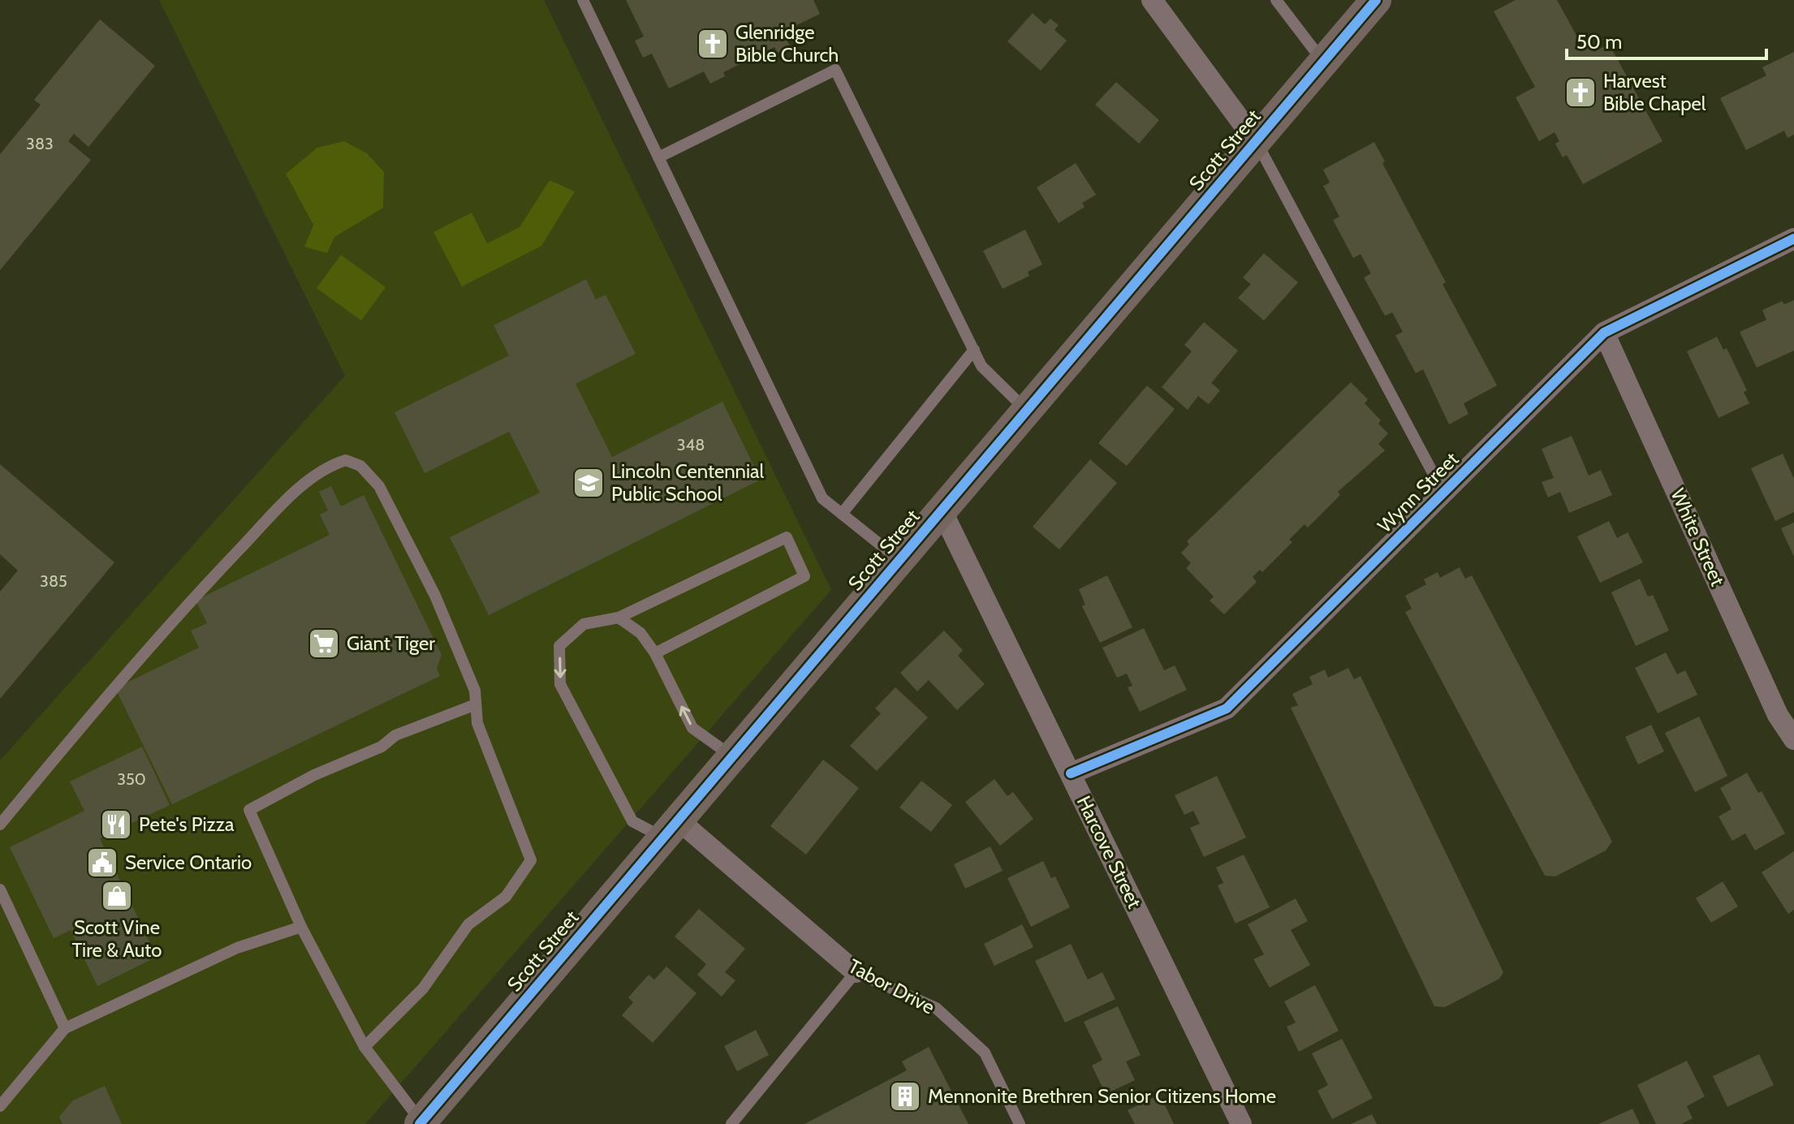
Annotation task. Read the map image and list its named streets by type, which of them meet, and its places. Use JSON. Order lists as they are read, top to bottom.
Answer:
{
  "streets": {
    "main road": ["Scott Street"],
    "street": [
      "Wynn Street",
      "White Street",
      "Harcove Street",
      "Tabor Drive"
    ]
  },
  "crossings": [
    ["Scott Street", "Harcove Street"],
    ["Scott Street", "Tabor Drive"],
    ["Wynn Street", "White Street"],
    ["Wynn Street", "Harcove Street"]
  ],
  "places": {
    "church": ["Glenridge Bible Church", "Harvest Bible Chapel"],
    "school or university": ["Lincoln Centennial Public School"],
    "supermarket": ["Giant Tiger"],
    "restaurant": ["Pete's Pizza"],
    "public building": ["Service Ontario"],
    "shop": ["Scott Vine Tire & Auto"],
    "building": ["Mennonite Brethren Senior Citizens Home"]
  },
  "house_numbers": [
    "383",
    "348",
    "385",
    "350"
  ],
  "scale_bar": "50 m"
}
